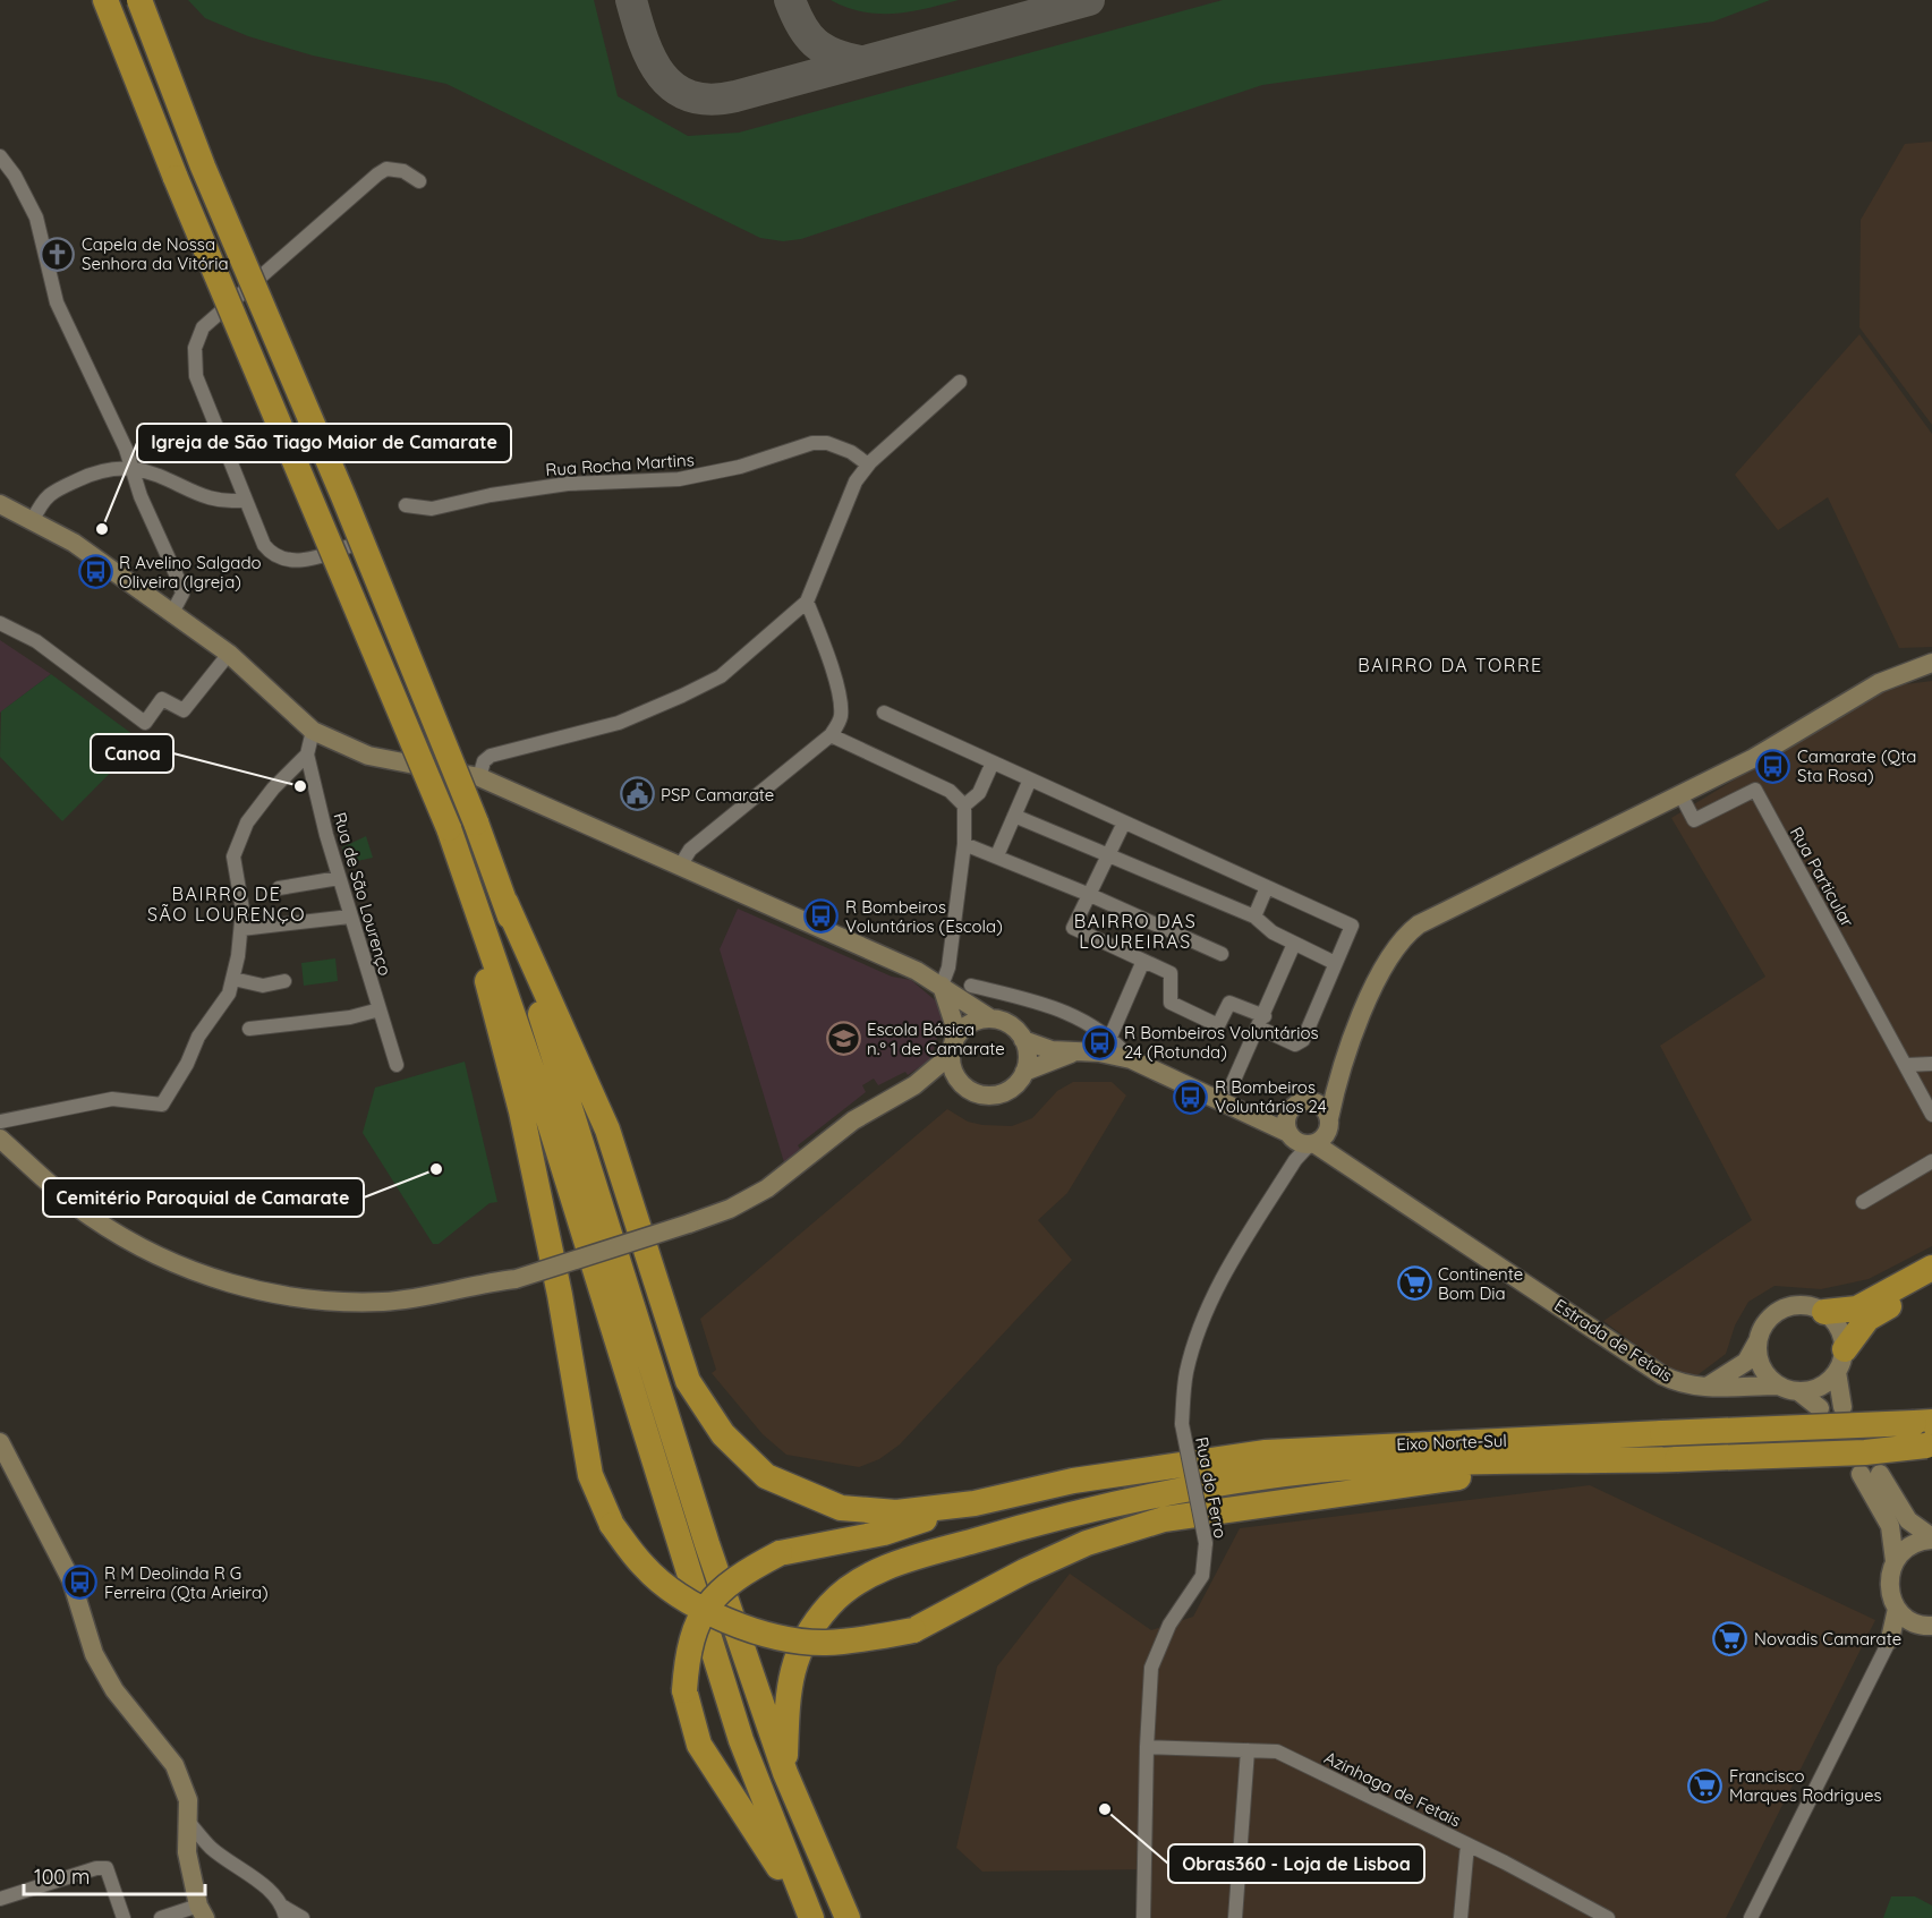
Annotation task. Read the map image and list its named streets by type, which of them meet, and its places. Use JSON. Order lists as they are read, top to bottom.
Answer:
{
  "streets": {
    "highway": ["Eixo Norte-Sul"],
    "street": [
      "Rua Rocha Martins",
      "Rua Particular",
      "Rua de São Lourenço",
      "Estrada de Fetais",
      "Rua do Ferro",
      "Azinhaga de Fetais"
    ]
  },
  "crossings": [
    ["Estrada de Fetais", "Rua do Ferro"],
    ["Rua do Ferro", "Azinhaga de Fetais"]
  ],
  "districts": ["BAIRRO DA TORRE", "BAIRRO DE SÃO LOURENÇO", "BAIRRO DAS LOUREIRAS"],
  "places": {
    "church": ["Capela de Nossa Senhora da Vitória"],
    "other": [
      "Igreja de São Tiago Maior de Camarate",
      "Canoa",
      "Cemitério Paroquial de Camarate",
      "Obras360 - Loja de Lisboa"
    ],
    "bus stop": [
      "R Avelino Salgado Oliveira (Igreja)",
      "Camarate (Qta Sta Rosa)",
      "R Bombeiros Voluntários (Escola)",
      "R Bombeiros Voluntários 24 (Rotunda)",
      "R Bombeiros Voluntários 24",
      "R M Deolinda R G Ferreira (Qta Arieira)"
    ],
    "public building": ["PSP Camarate"],
    "school or university": ["Escola Básica n.º 1 de Camarate"],
    "supermarket": ["Continente Bom Dia", "Novadis Camarate", "Francisco Marques Rodrigues"]
  },
  "scale_bar": "100 m"
}
